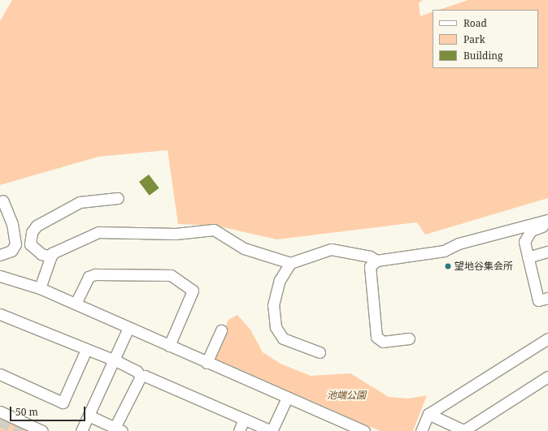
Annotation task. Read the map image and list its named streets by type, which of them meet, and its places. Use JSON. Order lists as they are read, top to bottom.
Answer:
{
  "parks": ["池端公園"],
  "places": ["望地谷集会所"],
  "legend": ["Road", "Park", "Building"],
  "scale_bar": "50 m"
}
